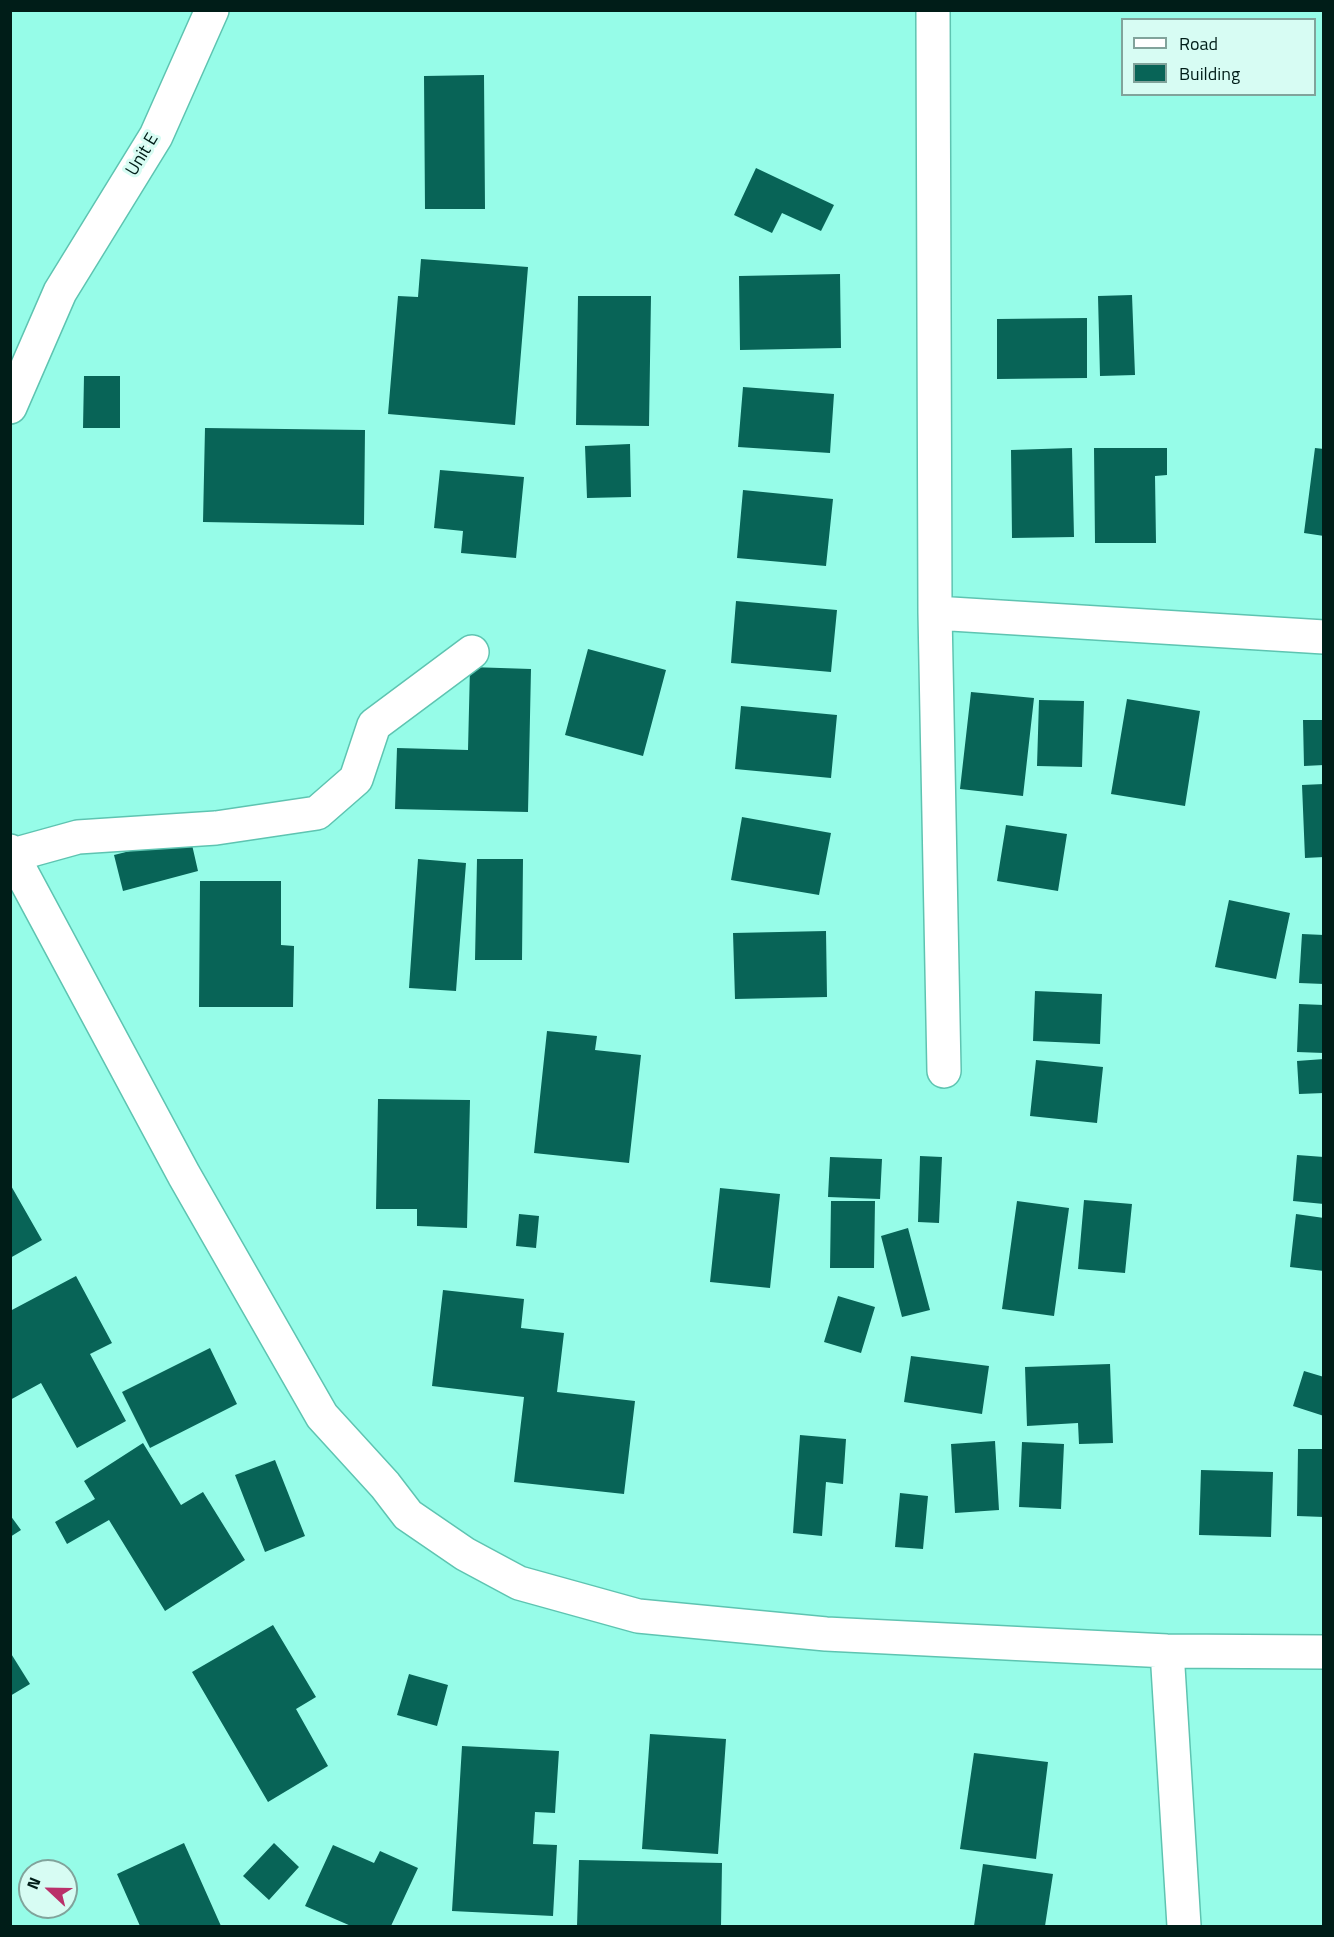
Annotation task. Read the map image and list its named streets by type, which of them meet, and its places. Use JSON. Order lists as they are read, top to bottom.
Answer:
{
  "streets": {
    "street": ["Unit E"]
  },
  "legend": ["Road", "Building"],
  "north": "left"
}
